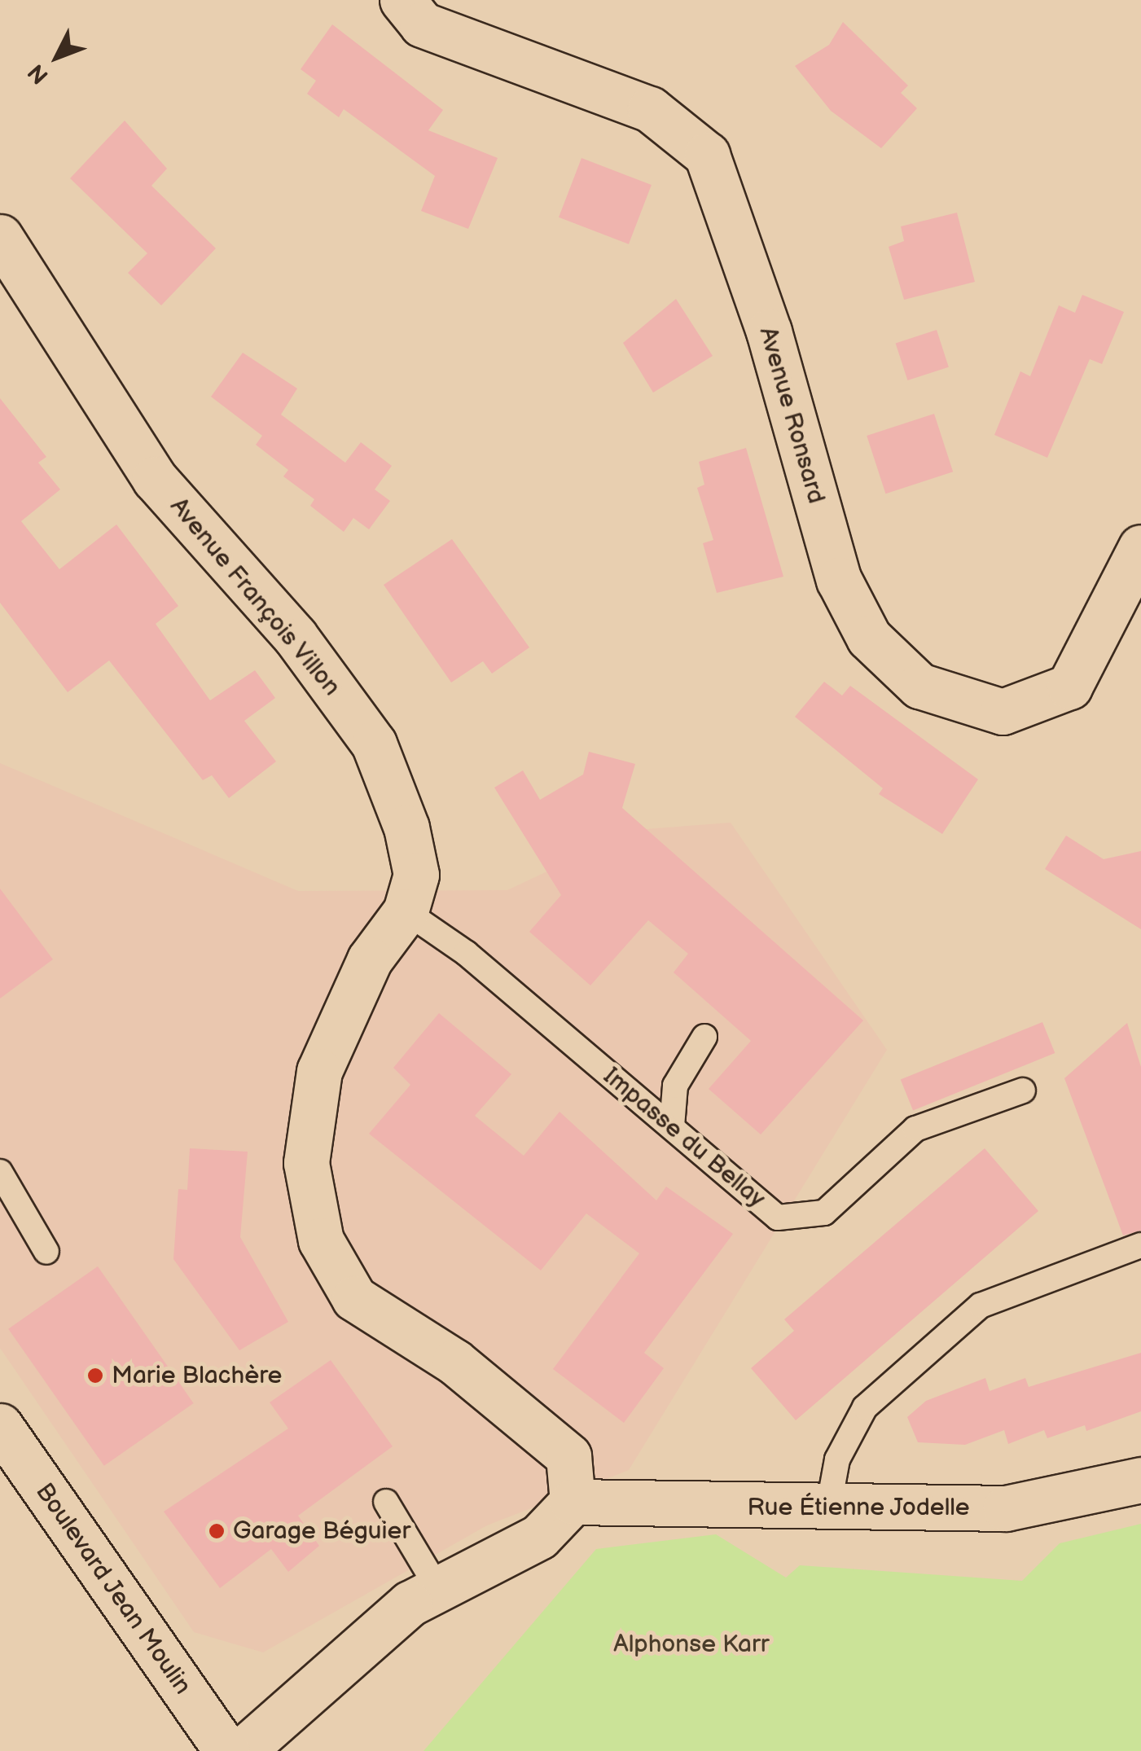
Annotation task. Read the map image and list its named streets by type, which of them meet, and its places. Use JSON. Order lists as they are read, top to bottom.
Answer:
{
  "streets": {
    "street": [
      "Avenue Ronsard",
      "Avenue François Villon",
      "Rue Étienne Jodelle",
      "Boulevard Jean Moulin"
    ],
    "lane": ["Impasse du Bellay"]
  },
  "crossings": [
    ["Avenue François Villon", "Impasse du Bellay"],
    ["Avenue François Villon", "Rue Étienne Jodelle"]
  ],
  "parks": ["Alphonse Karr"],
  "places": ["Marie Blachère", "Garage Béguier"],
  "north": "bottom left"
}
